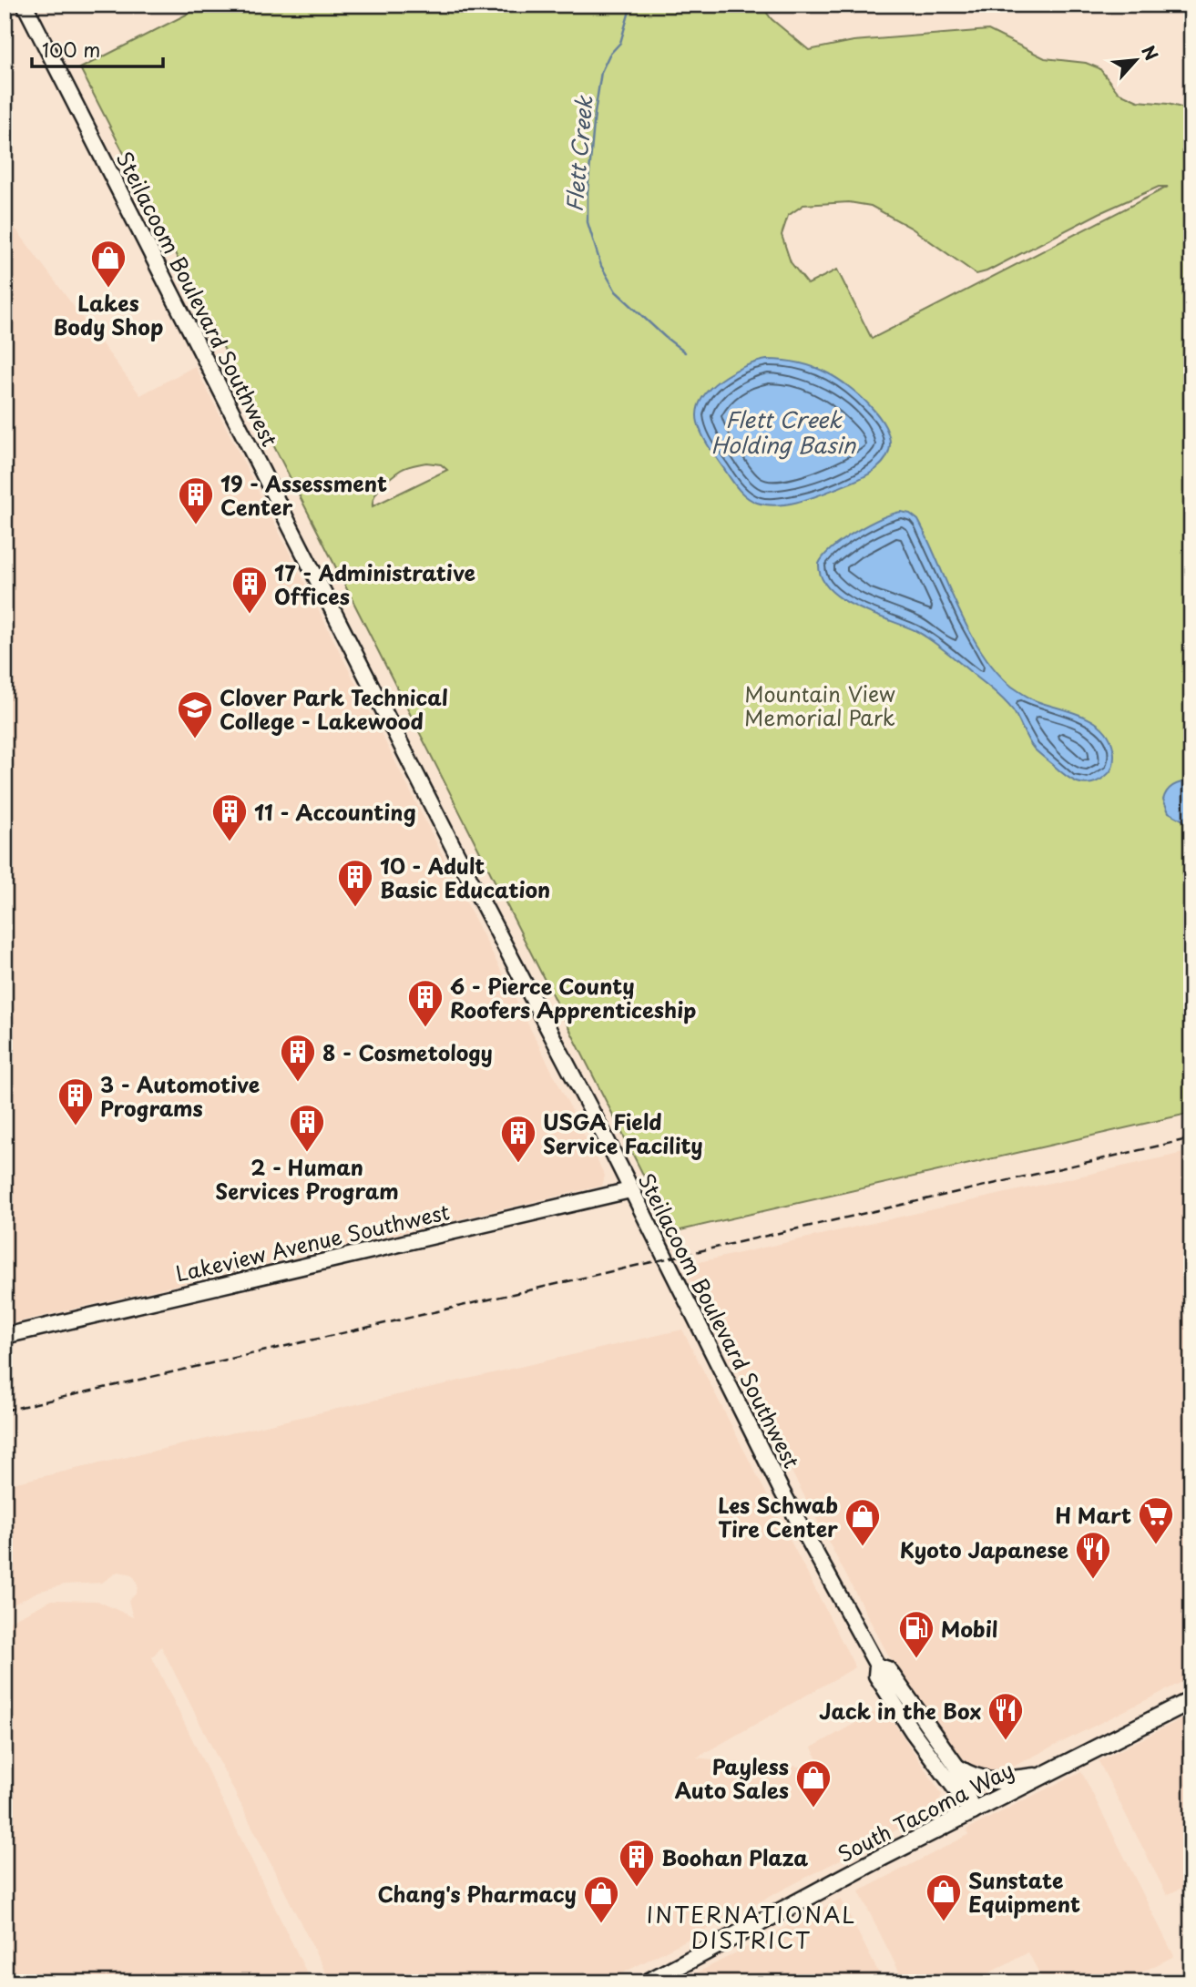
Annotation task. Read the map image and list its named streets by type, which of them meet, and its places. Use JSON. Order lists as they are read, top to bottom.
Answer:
{
  "streets": {
    "main road": ["Steilacoom Boulevard Southwest", "Lakeview Avenue Southwest", "South Tacoma Way"]
  },
  "crossings": [
    ["Steilacoom Boulevard Southwest", "Lakeview Avenue Southwest"],
    ["Steilacoom Boulevard Southwest", "South Tacoma Way"]
  ],
  "districts": ["INTERNATIONAL DISTRICT"],
  "water": ["Flett Creek", "Flett Creek Holding Basin"],
  "parks": ["Mountain View Memorial Park"],
  "places": {
    "shop": [
      "Lakes Body Shop",
      "Les Schwab Tire Center",
      "Payless Auto Sales",
      "Sunstate Equipment",
      "Chang's Pharmacy"
    ],
    "building": [
      "19 - Assessment Center",
      "17 - Administrative Offices",
      "11 - Accounting",
      "10 - Adult Basic Education",
      "6 - Pierce County Roofers Apprenticeship",
      "8 - Cosmetology",
      "3 - Automotive Programs",
      "2 - Human Services Program",
      "USGA Field Service Facility",
      "Boohan Plaza"
    ],
    "school or university": ["Clover Park Technical College - Lakewood"],
    "supermarket": ["H Mart"],
    "restaurant": ["Kyoto Japanese", "Jack in the Box"],
    "fuel station": ["Mobil"]
  },
  "scale_bar": "100 m",
  "north": "top right"
}
